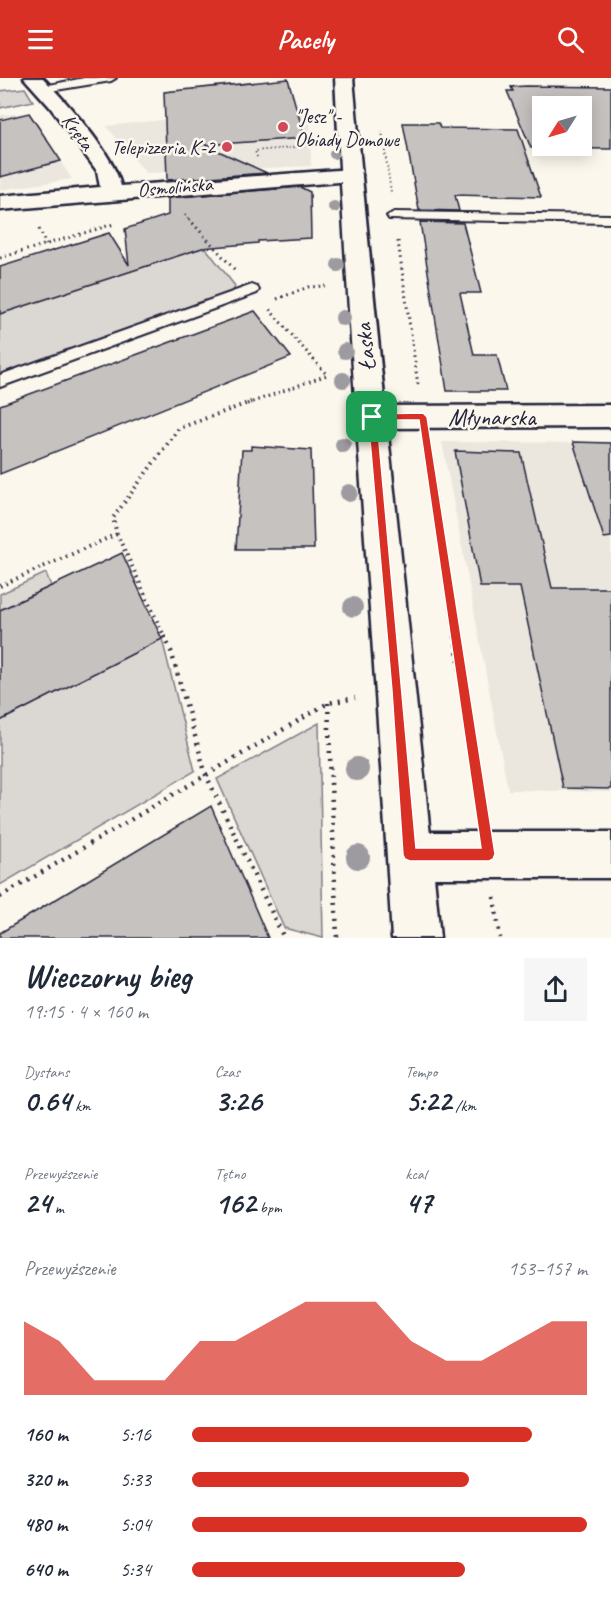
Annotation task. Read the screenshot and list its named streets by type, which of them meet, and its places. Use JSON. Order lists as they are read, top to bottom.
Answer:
{
  "streets": {
    "street": [
      "Kręta",
      "Osmolińska",
      "Łaska",
      "Młynarska"
    ]
  },
  "crossings": [
    ["Kręta", "Osmolińska"],
    ["Osmolińska", "Łaska"],
    ["Łaska", "Młynarska"]
  ],
  "places": ["\"Jesz\" - Obiady Domowe", "Telepizzeria K-2"],
  "north": "bottom left",
  "page": {
    "header": "Pacely",
    "heading": ["Wieczorny bieg", "19:15 · 4 × 160 m"],
    "stats": [
      ["Dystans", "0.64 km"],
      ["Czas", "3:26"],
      ["Tempo", "5:22 /km"],
      ["Przewyższenie", "24 m"],
      ["Tętno", "162 bpm"],
      ["kcal", "47"]
    ],
    "chart": ["Przewyższenie", "153–157 m"],
    "list": [
      {
        "name": "160 m",
        "note": "5:16"
      },
      {
        "name": "320 m",
        "note": "5:33"
      },
      {
        "name": "480 m",
        "note": "5:04"
      },
      {
        "name": "640 m",
        "note": "5:34"
      }
    ]
  }
}
